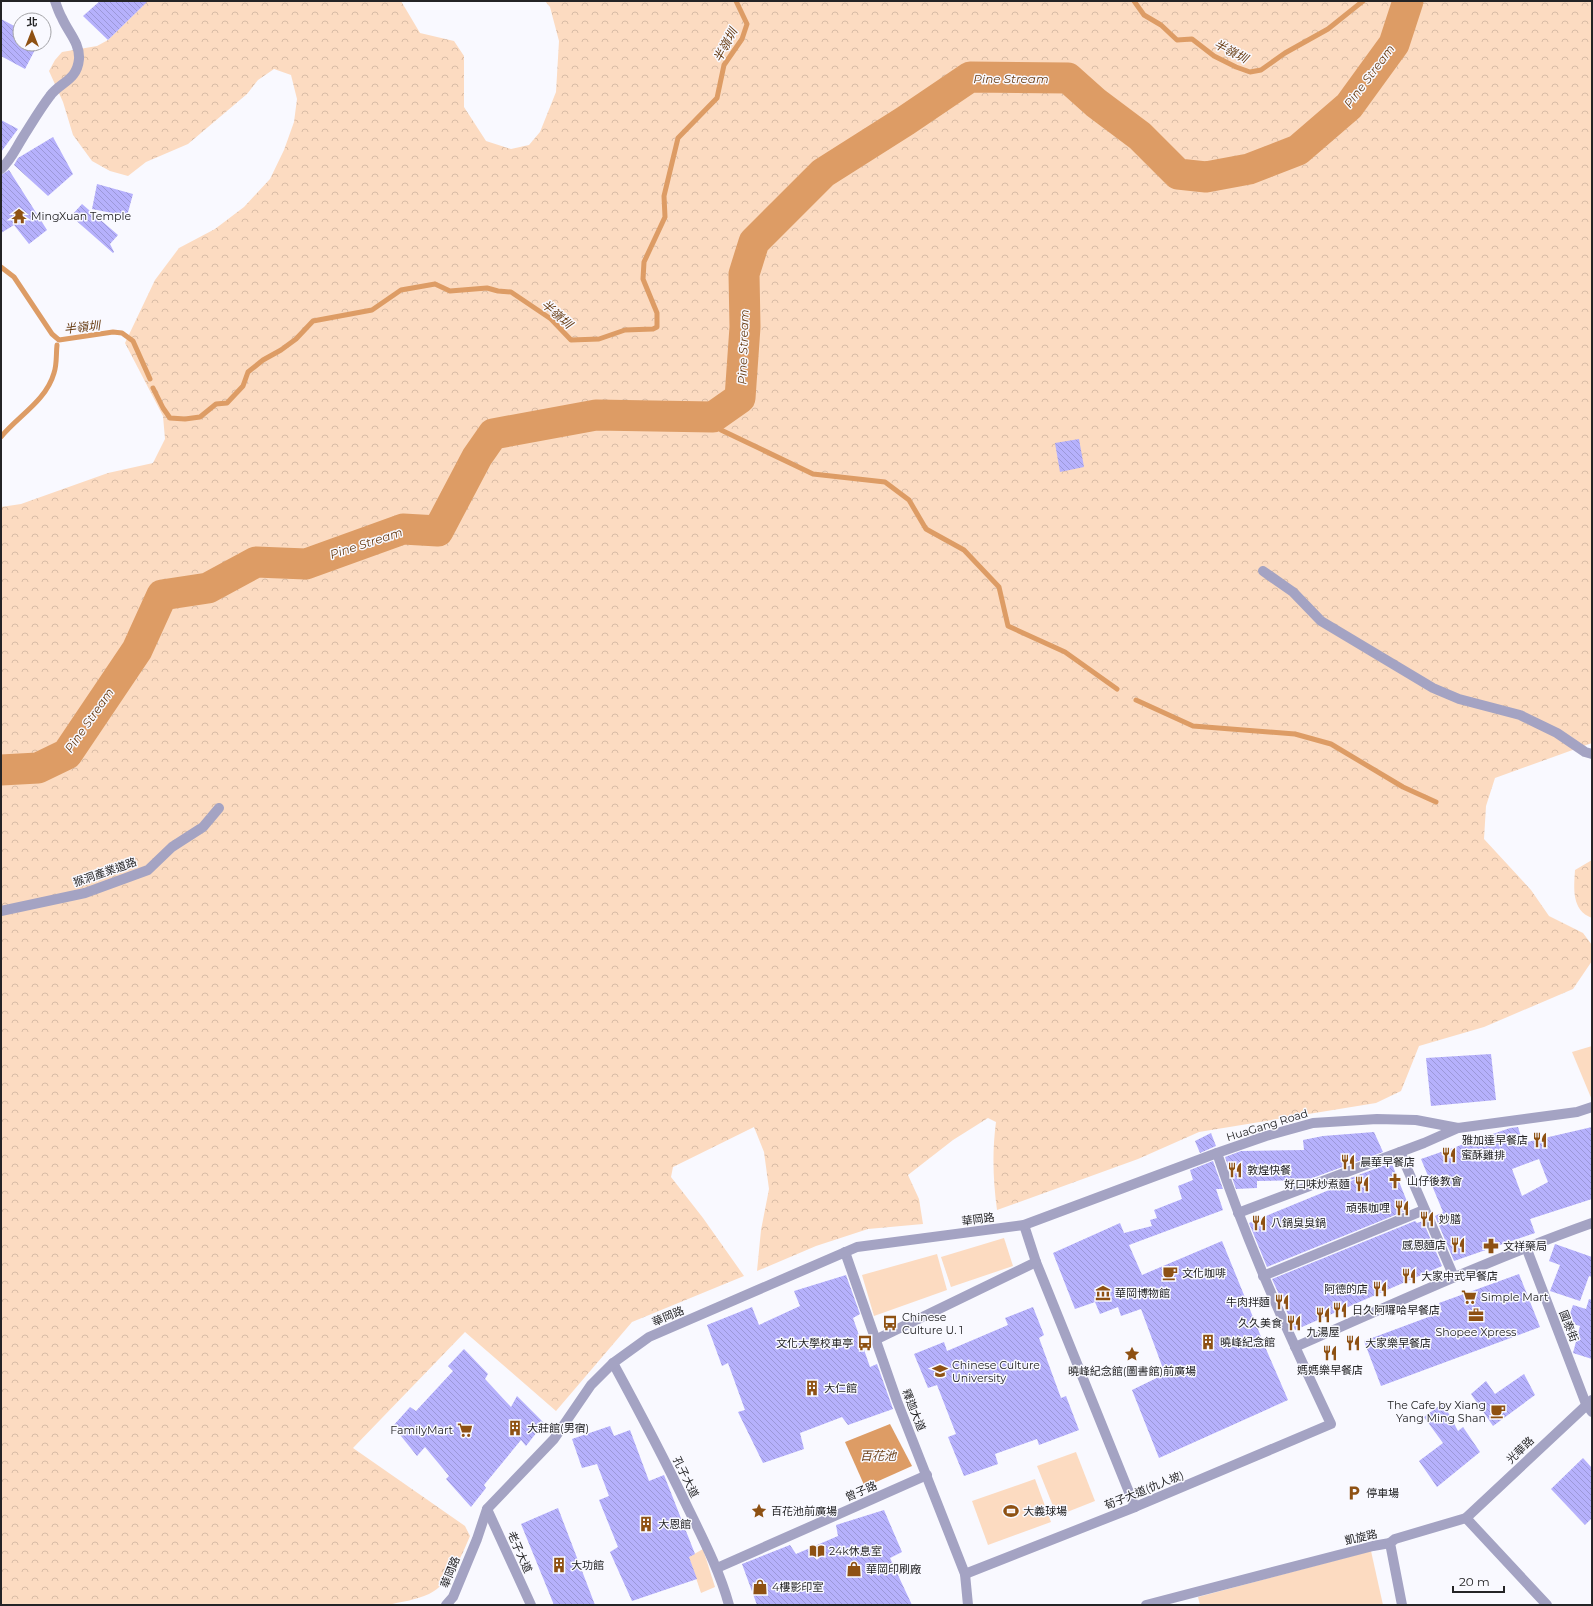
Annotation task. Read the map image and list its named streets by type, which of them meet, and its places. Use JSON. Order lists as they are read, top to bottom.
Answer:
{
  "streets": {
    "street": [
      "猴洞產業道路",
      "HuaGang Road",
      "華岡路",
      "國泰街",
      "釋迦大道",
      "光華路",
      "孔子大道",
      "荀子大道(仇人坡)",
      "曾子路",
      "凱旋路",
      "老子大道"
    ]
  },
  "crossings": [
    ["HuaGang Road", "華岡路"],
    ["HuaGang Road", "荀子大道(仇人坡)"],
    ["華岡路", "釋迦大道"],
    ["華岡路", "孔子大道"],
    ["華岡路", "老子大道"],
    ["國泰街", "光華路"],
    ["釋迦大道", "荀子大道(仇人坡)"],
    ["釋迦大道", "曾子路"],
    ["光華路", "凱旋路"],
    ["孔子大道", "曾子路"]
  ],
  "water": ["半嶺圳", "Pine Stream", "百花池"],
  "places": {
    "temple": ["MingXuan Temple"],
    "restaurant": [
      "雅加達早餐店",
      "蜜酥雞排",
      "晨華早餐店",
      "敦煌快餐",
      "好口味炒煮麵",
      "頑張咖哩",
      "妙膳",
      "八鍋臭臭鍋",
      "感恩麵店",
      "大家中式早餐店",
      "阿德的店",
      "牛肉拌麵",
      "日久阿囉哈早餐店",
      "九湯屋",
      "久久美食",
      "大家樂早餐店",
      "媽媽樂早餐店"
    ],
    "church": ["山仔後教會"],
    "pharmacy": ["文祥藥局"],
    "cafe": ["文化咖啡", "The Cafe by Xiang Yang Ming Shan"],
    "museum": ["華岡博物館"],
    "supermarket": ["Simple Mart", "FamilyMart"],
    "office": ["Shopee Xpress"],
    "bus stop": ["Chinese Culture U. 1", "文化大學校車亭"],
    "building": [
      "曉峰紀念館",
      "大仁館",
      "大莊館(男宿)",
      "大恩館",
      "大功館"
    ],
    "place": ["曉峰紀念館(圖書館)前廣場", "百花池前廣場"],
    "school or university": ["Chinese Culture University"],
    "parking": ["停車場"],
    "sports": ["大義球場"],
    "library": ["24k休息室"],
    "shop": ["華岡印刷廠", "4樓影印室"]
  },
  "scale_bar": "20 m",
  "north": "top"
}
